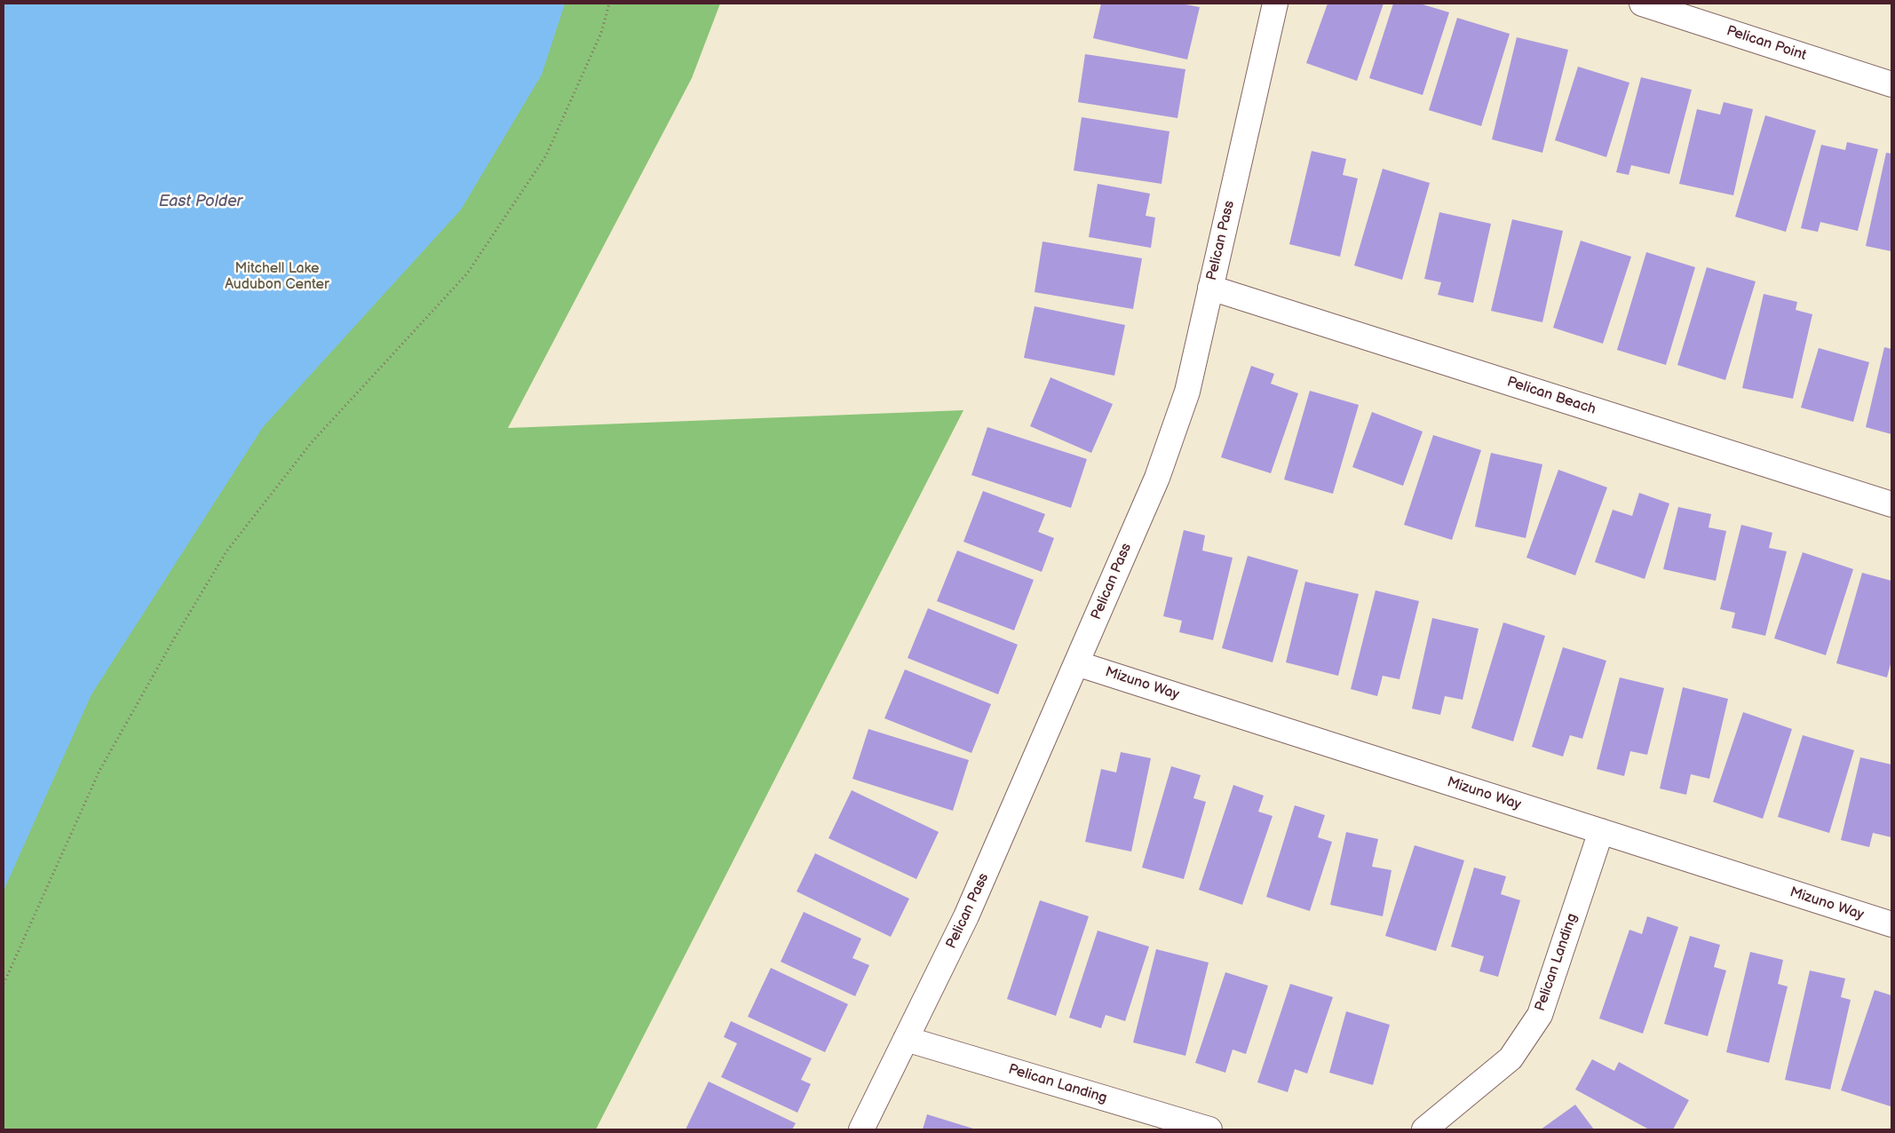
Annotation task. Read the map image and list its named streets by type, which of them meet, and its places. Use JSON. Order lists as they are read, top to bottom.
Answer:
{
  "streets": {
    "street": [
      "Pelican Point",
      "Pelican Pass",
      "Pelican Beach",
      "Mizuno Way",
      "Pelican Landing"
    ]
  },
  "crossings": [
    ["Pelican Pass", "Pelican Beach"],
    ["Pelican Pass", "Mizuno Way"],
    ["Pelican Pass", "Pelican Landing"],
    ["Mizuno Way", "Pelican Landing"]
  ],
  "water": ["East Polder"],
  "parks": ["Mitchell Lake Audubon Center"]
}
